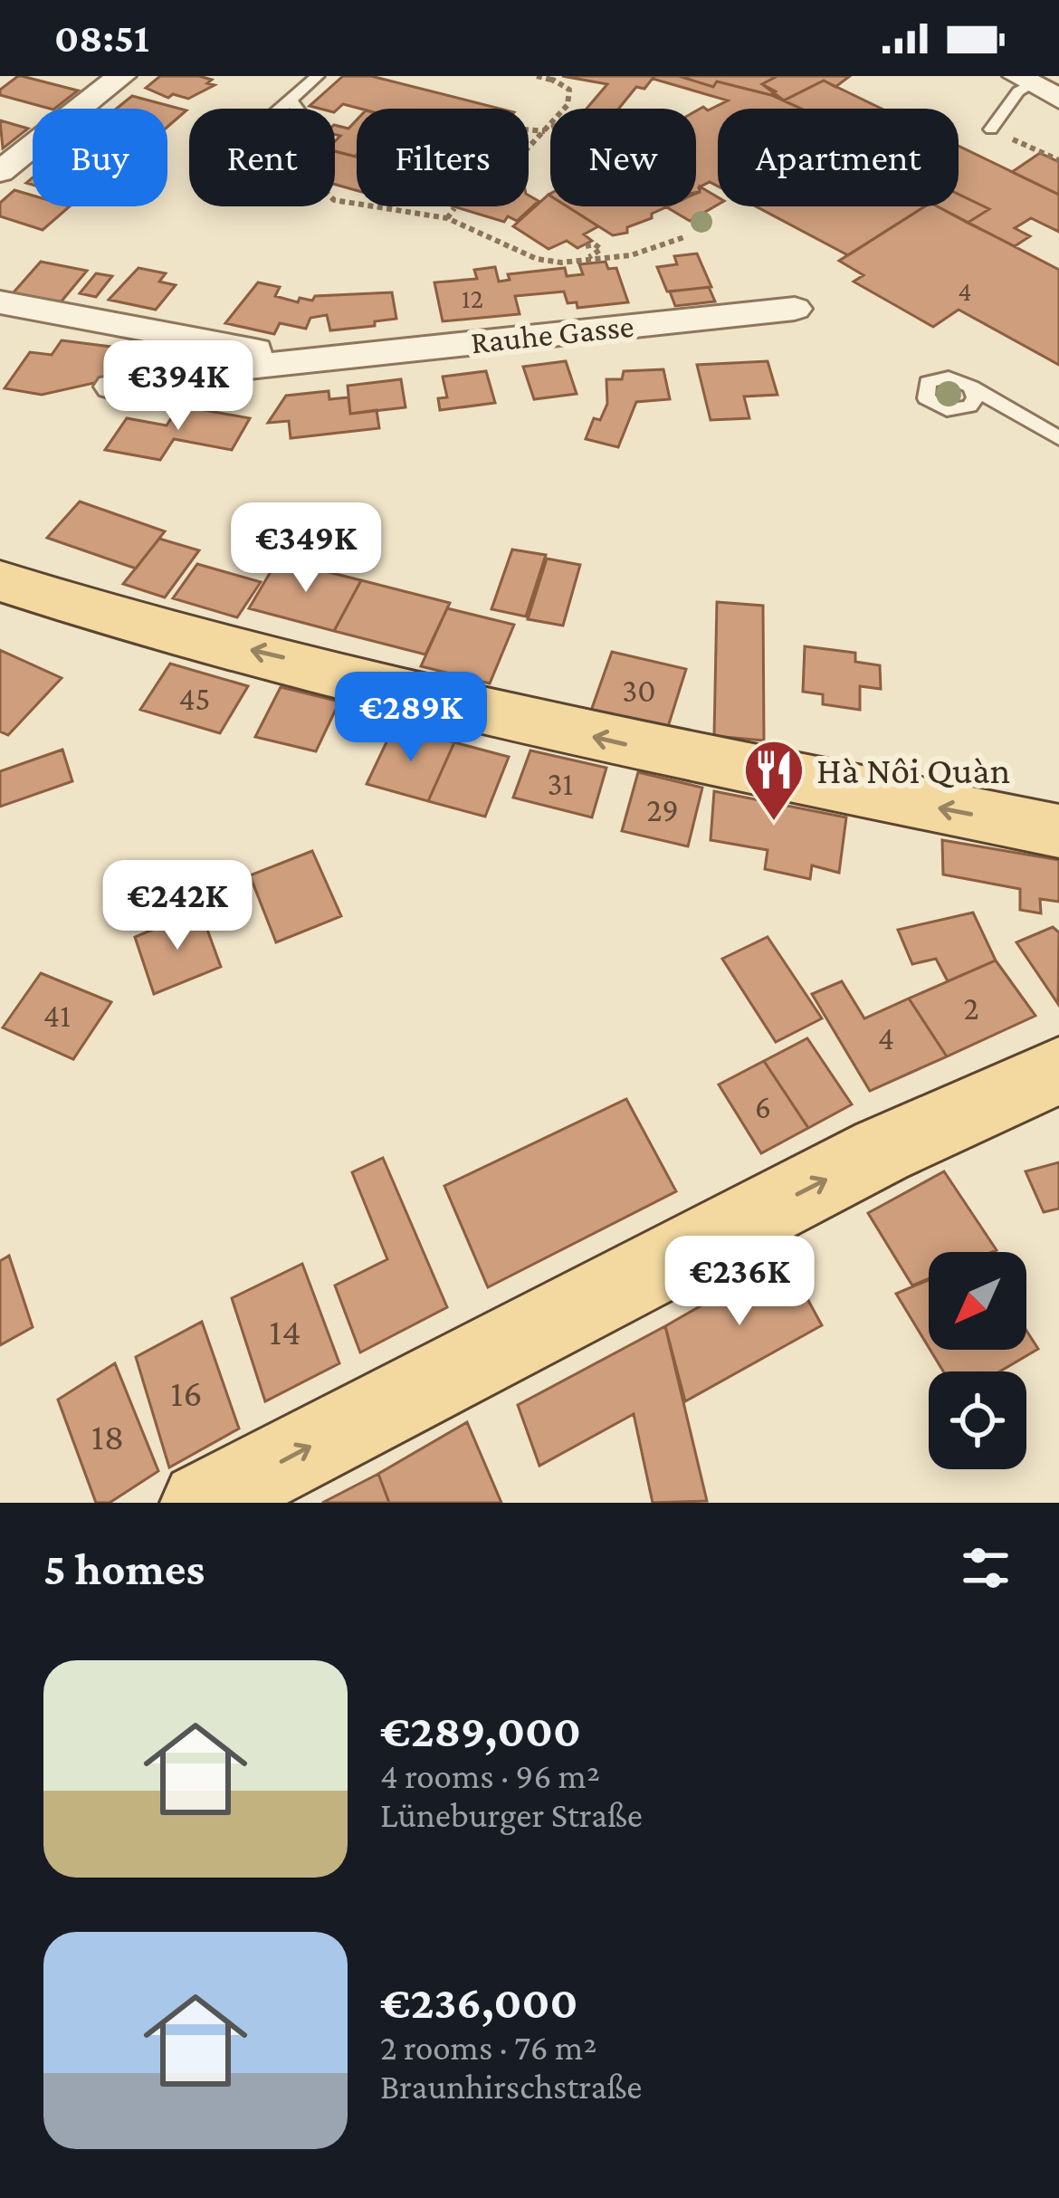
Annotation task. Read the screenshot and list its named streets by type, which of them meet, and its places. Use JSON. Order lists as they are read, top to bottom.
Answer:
{
  "streets": {
    "street": ["Rauhe Gasse"]
  },
  "places": {
    "restaurant": ["Hà Nôi Quàn"]
  },
  "house_numbers": [
    "4",
    "12",
    "30",
    "45",
    "31",
    "29",
    "2",
    "41",
    "4",
    "6",
    "14",
    "16",
    "18"
  ],
  "north": "bottom left",
  "page": {
    "status": "08:51",
    "chip": [
      "Buy",
      "Rent",
      "Filters",
      "New",
      "Apartment"
    ],
    "price": [
      "€394K",
      "€349K",
      "€289K",
      "€242K",
      "€236K"
    ],
    "heading": "5 homes",
    "list": [
      {
        "name": "€289,000",
        "note": "4 rooms · 96 m² · Lüneburger Straße"
      },
      {
        "name": "€236,000",
        "note": "2 rooms · 76 m² · Braunhirschstraße"
      }
    ]
  }
}
